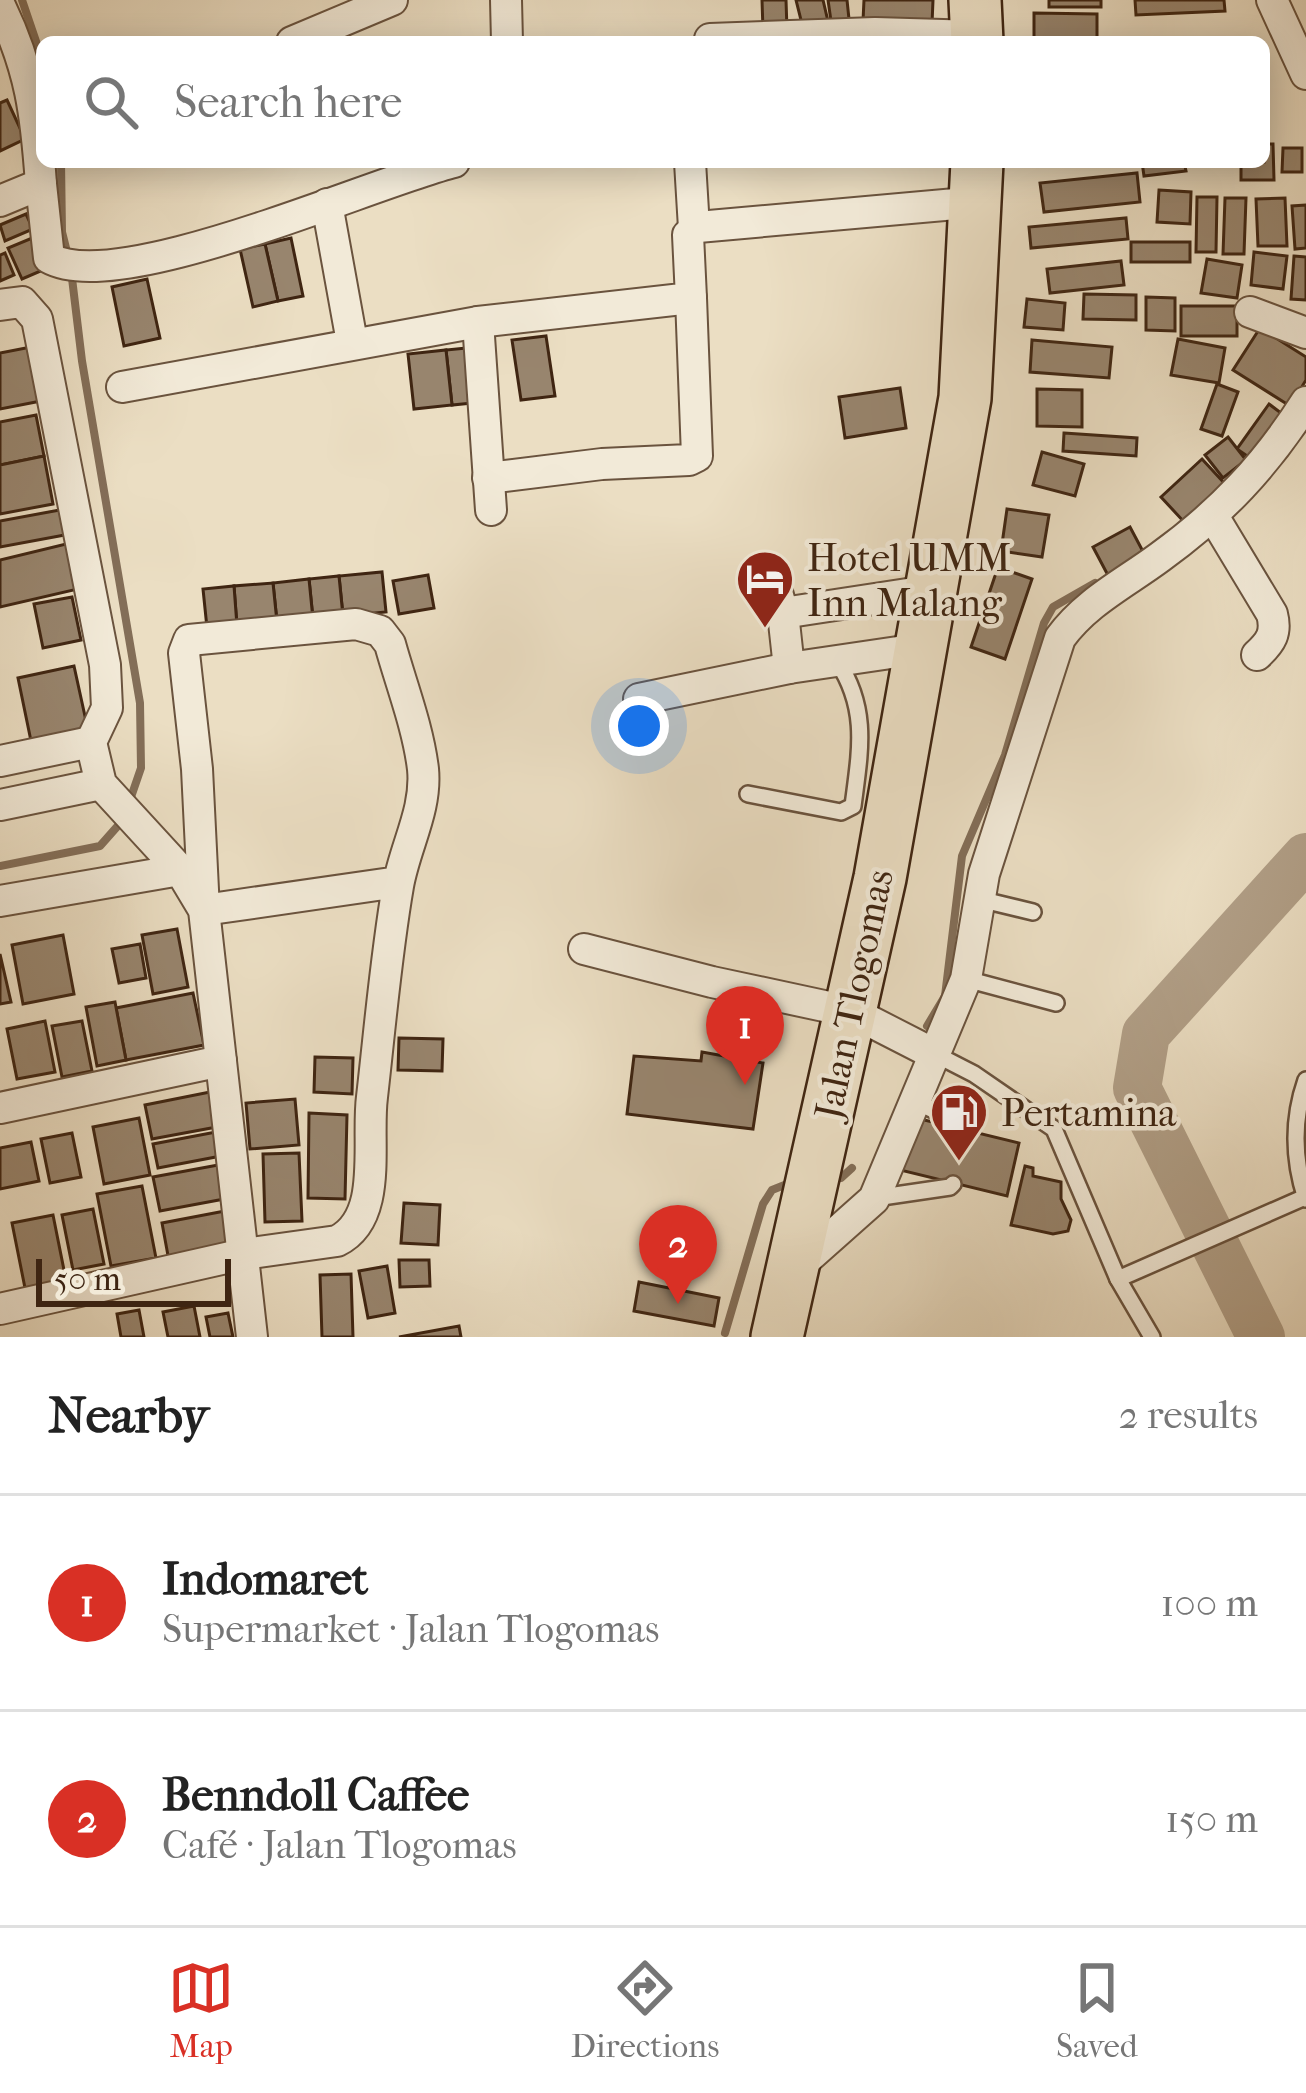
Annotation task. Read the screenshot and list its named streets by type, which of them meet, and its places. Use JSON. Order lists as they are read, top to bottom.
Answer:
{
  "streets": {
    "main road": ["Jalan Tlogomas"]
  },
  "places": {
    "hotel": ["Hotel UMM Inn Malang"],
    "fuel station": ["Pertamina"]
  },
  "scale_bar": "50 m",
  "page": {
    "search": "Search here",
    "pins": ["1", "2"],
    "scale": "50 m",
    "heading": ["Nearby", "2 results"],
    "list": [
      {
        "mark": "1",
        "name": "Indomaret",
        "note": "Supermarket · Jalan Tlogomas",
        "value": "100 m"
      },
      {
        "mark": "2",
        "name": "Benndoll Caffee",
        "note": "Café · Jalan Tlogomas",
        "value": "150 m"
      }
    ],
    "nav": ["Map", "Directions", "Saved"]
  }
}
